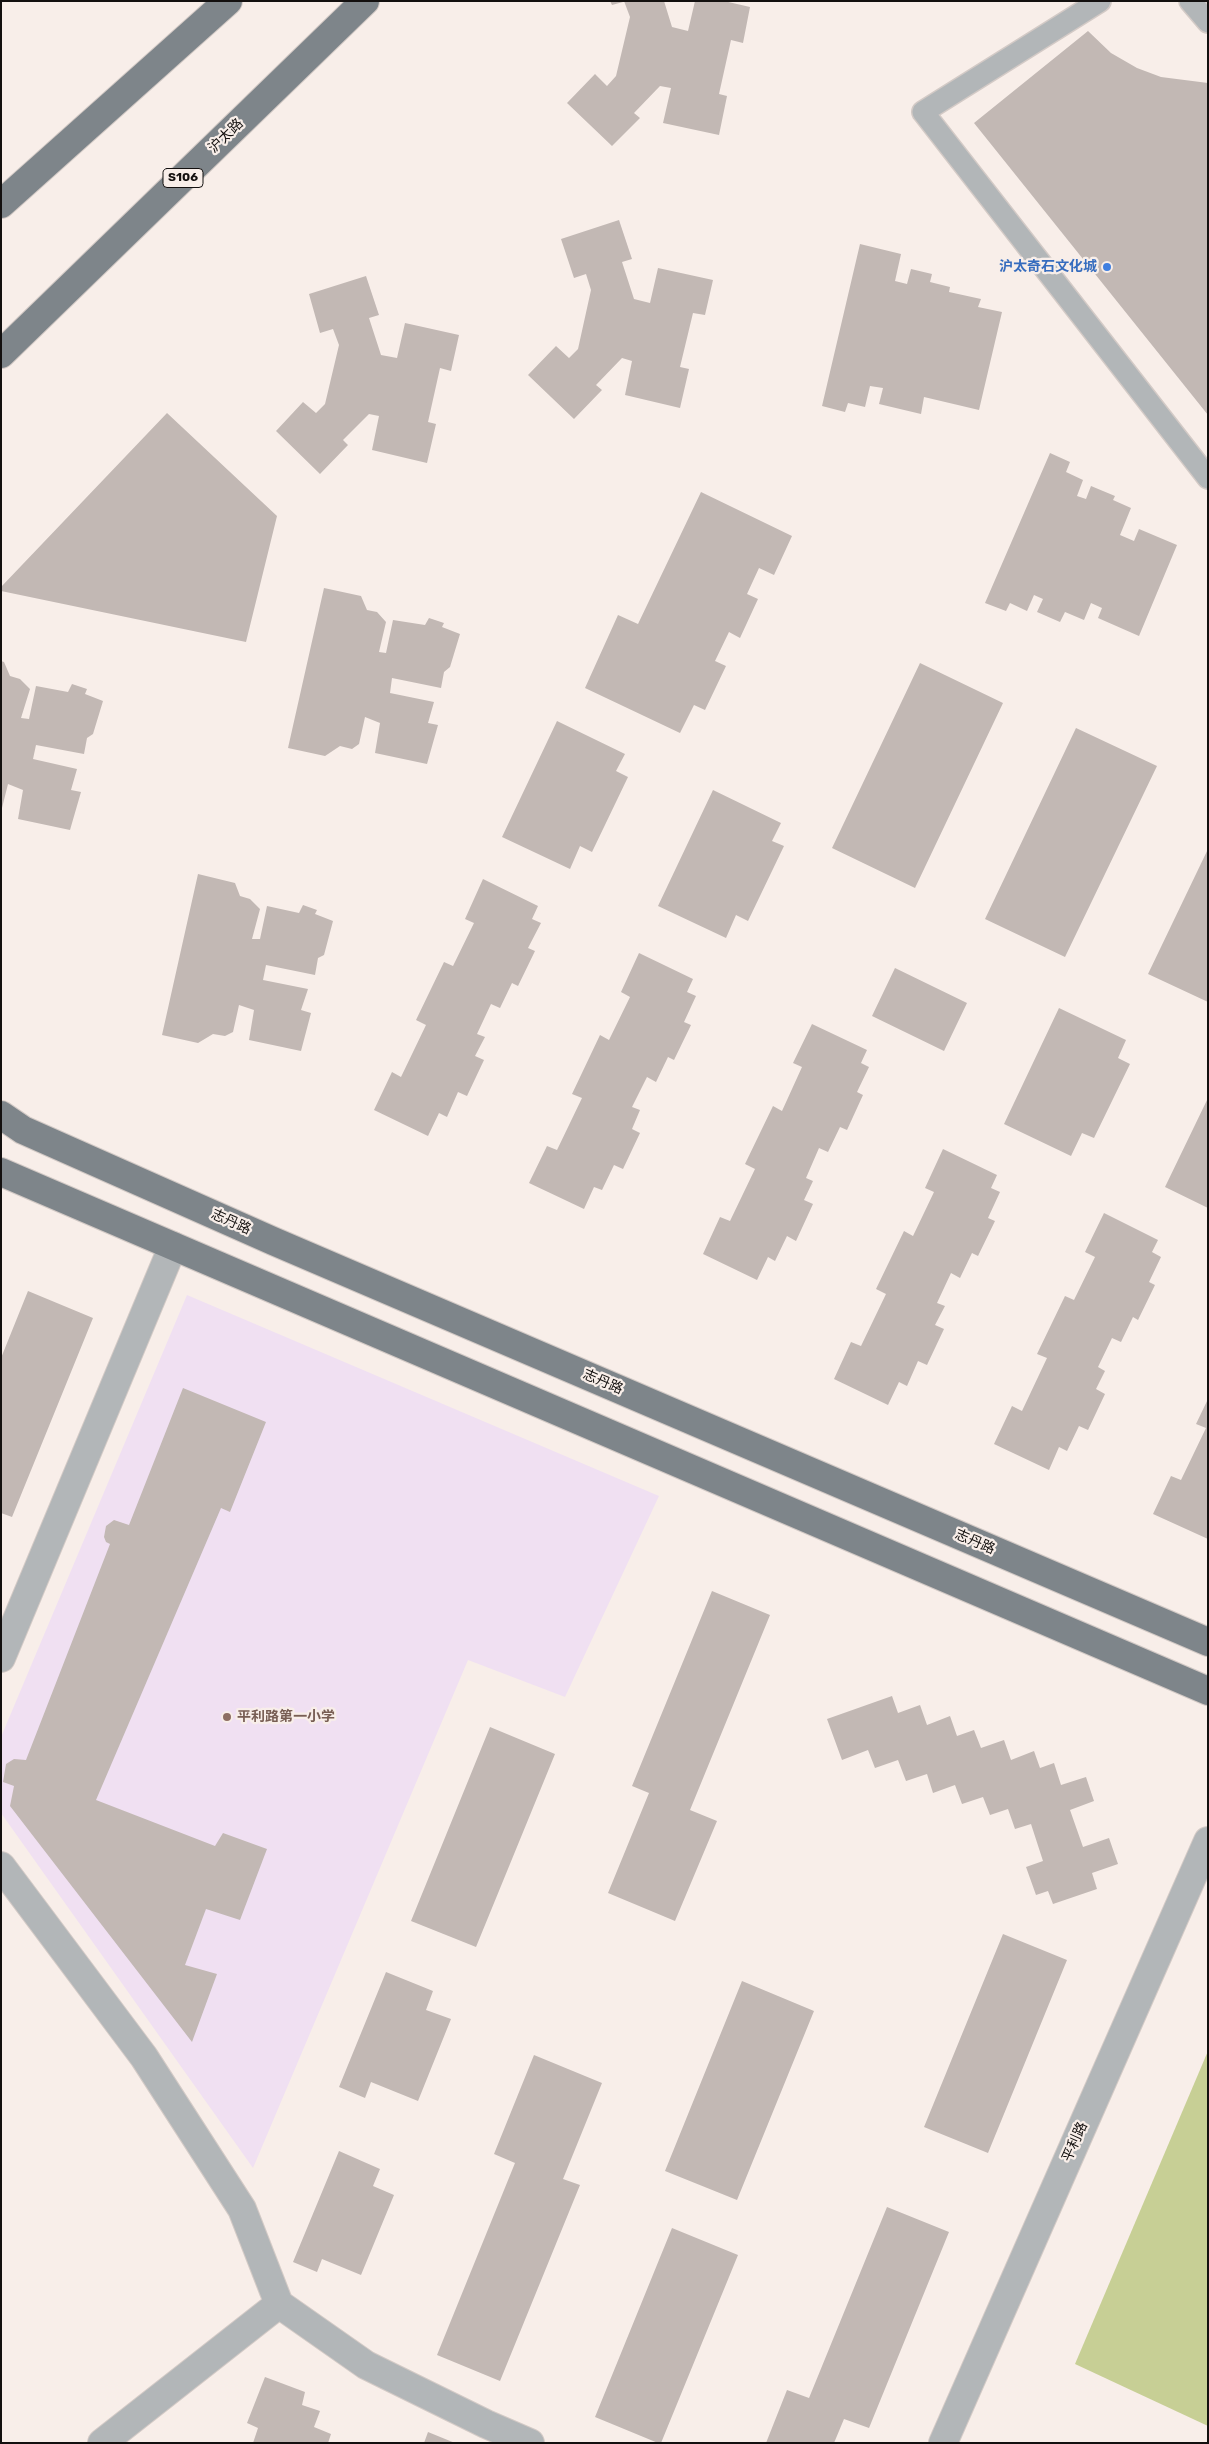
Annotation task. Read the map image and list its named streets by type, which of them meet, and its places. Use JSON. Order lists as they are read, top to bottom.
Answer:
{
  "streets": {
    "main road": ["沪太路", "S106", "志丹路"],
    "street": ["平利路"]
  },
  "places": ["沪太奇石文化城", "平利路第一小学"]
}
